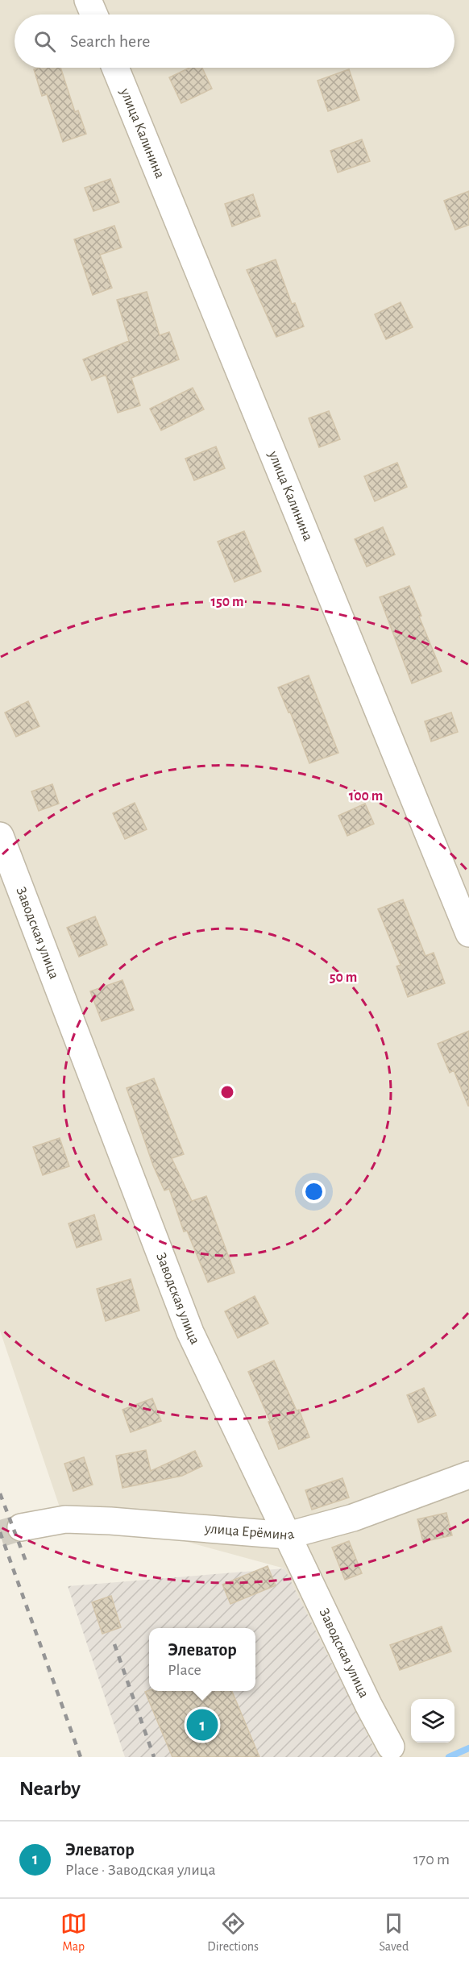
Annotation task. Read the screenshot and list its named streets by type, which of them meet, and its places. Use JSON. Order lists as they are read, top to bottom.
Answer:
{
  "streets": {
    "street": ["улица Калинина", "Заводская улица", "улица Ерёмина"]
  },
  "crossings": [
    ["Заводская улица", "улица Ерёмина"]
  ],
  "page": {
    "search": "Search here",
    "popup": ["Элеватор", "Place"],
    "pins": "1",
    "heading": "Nearby",
    "list": [
      {
        "mark": "1",
        "name": "Элеватор",
        "note": "Place · Заводская улица",
        "value": "170 m"
      }
    ],
    "nav": ["Map", "Directions", "Saved"]
  },
  "rings": ["150 m", "100 m", "50 m"]
}
